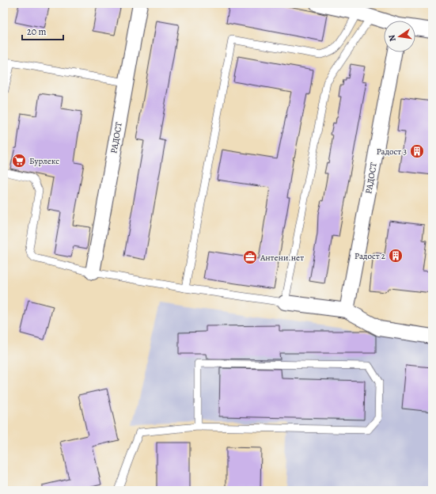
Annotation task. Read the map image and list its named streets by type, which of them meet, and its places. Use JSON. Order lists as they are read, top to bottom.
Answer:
{
  "streets": {
    "street": ["РАДОСТ"]
  },
  "places": {
    "building": ["Радост 3", "Радост 2"],
    "supermarket": ["Бурлекс"],
    "office": ["Антени.нет"]
  },
  "scale_bar": "20 m",
  "north": "left"
}
